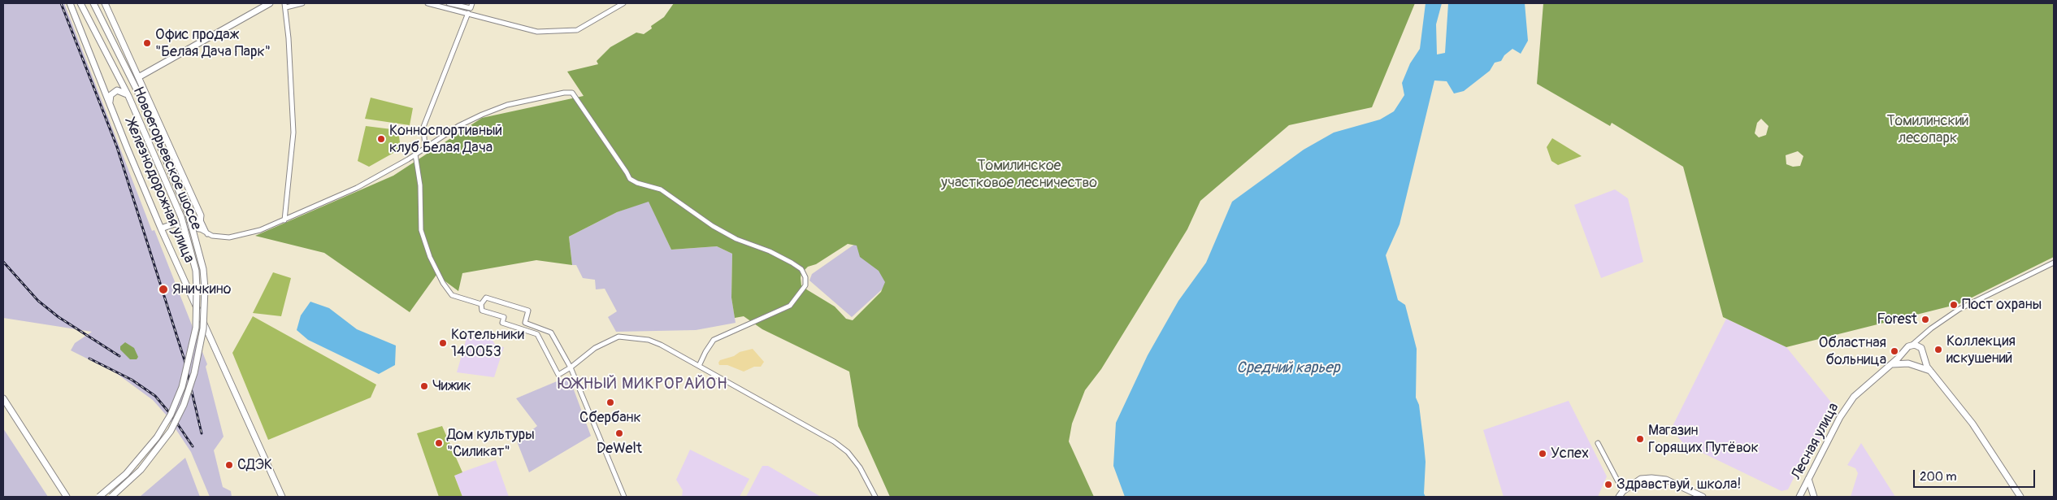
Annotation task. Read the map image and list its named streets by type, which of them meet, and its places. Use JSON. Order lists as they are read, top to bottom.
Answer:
{
  "streets": {
    "main road": ["Новоегорьевское шоссе", "Железнодорожная улица", "Лесная улица"]
  },
  "districts": ["ЮЖНЫЙ МИКРОРАЙОН"],
  "water": ["Средний карьер"],
  "parks": ["Томилинский лесопарк", "Томилинское участковое лесничество"],
  "places": [
    "Офис продаж \"Белая Дача Парк\"",
    "Конноспортивный клуб Белая Дача",
    "Яничкино",
    "Пост охраны",
    "Forest",
    "Котельники 140053",
    "Коллекция искушений",
    "Областная больница",
    "Чижик",
    "Сбербанк",
    "DeWelt",
    "Магазин Горящих Путёвок",
    "Дом культуры \"Силикат\"",
    "Успех",
    "СДЭК",
    "Здравствуй, школа!"
  ],
  "scale_bar": "200 m"
}
